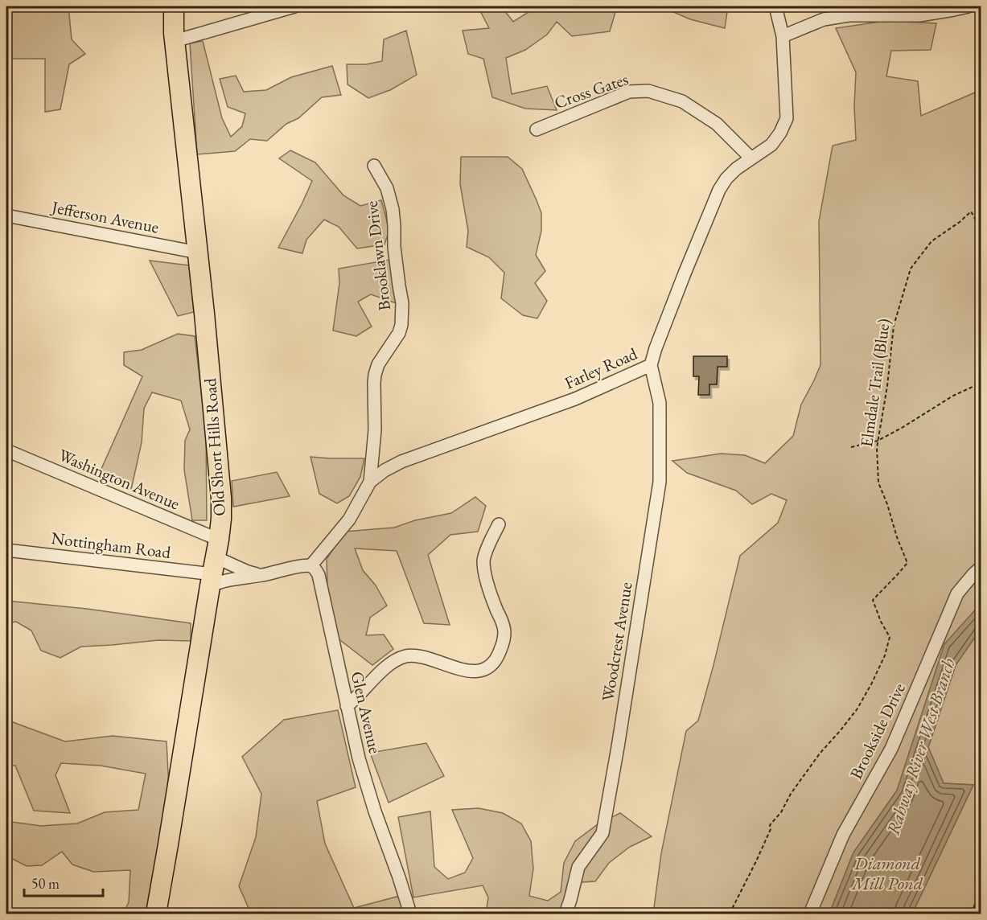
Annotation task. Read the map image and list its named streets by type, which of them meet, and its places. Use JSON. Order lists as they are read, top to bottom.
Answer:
{
  "streets": {
    "main road": ["Old Short Hills Road"],
    "street": [
      "Cross Gates",
      "Jefferson Avenue",
      "Brooklawn Drive",
      "Farley Road",
      "Washington Avenue",
      "Nottingham Road",
      "Woodcrest Avenue",
      "Glen Avenue",
      "Brookside Drive"
    ],
    "path": ["Elmdale Trail (Blue)"]
  },
  "crossings": [
    ["Cross Gates", "Farley Road"],
    ["Jefferson Avenue", "Old Short Hills Road"],
    ["Brooklawn Drive", "Farley Road"],
    ["Farley Road", "Woodcrest Avenue"],
    ["Farley Road", "Glen Avenue"],
    ["Old Short Hills Road", "Washington Avenue"],
    ["Old Short Hills Road", "Nottingham Road"],
    ["Washington Avenue", "Nottingham Road"]
  ],
  "water": ["Rahway River West Branch", "Diamond Mill Pond"],
  "scale_bar": "50 m"
}
